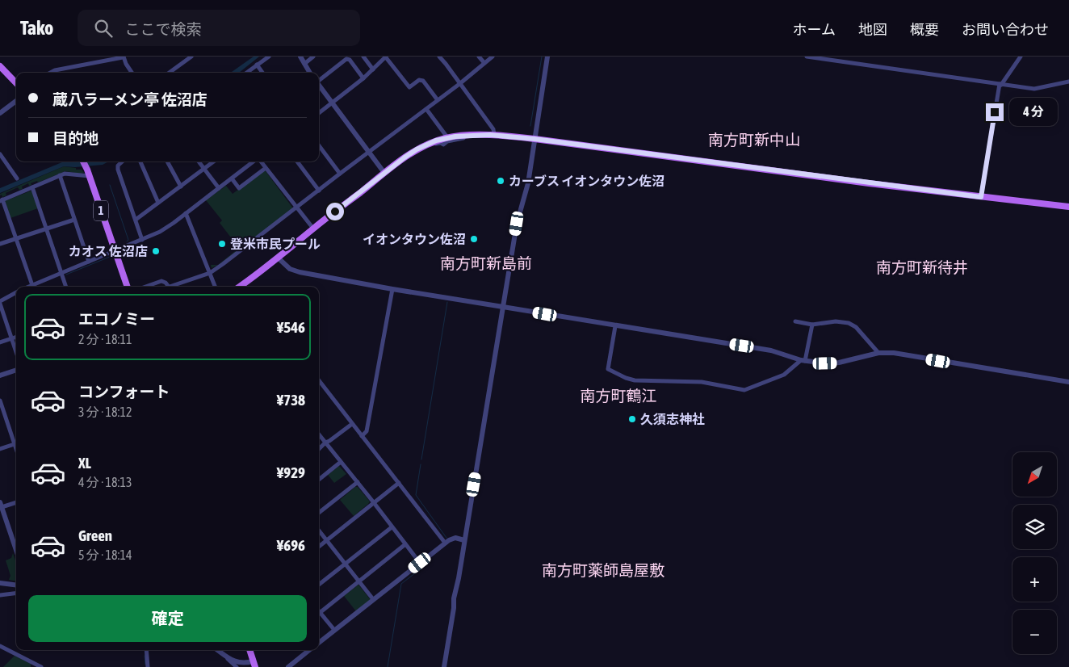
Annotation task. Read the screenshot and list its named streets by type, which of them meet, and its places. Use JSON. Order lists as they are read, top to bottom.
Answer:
{
  "streets": {
    "main road": ["1"]
  },
  "districts": [
    "南方町新中山",
    "南方町新島前",
    "南方町新待井",
    "南方町鶴江",
    "南方町薬師島屋敷"
  ],
  "places": [
    "カーブス イオンタウン佐沼",
    "イオンタウン佐沼",
    "登米市民プール",
    "カオス 佐沼店",
    "久須志神社"
  ],
  "north": "bottom left",
  "page": {
    "header": "Tako",
    "search": "ここで検索",
    "nav": [
      "ホーム",
      "地図",
      "概要",
      "お問い合わせ"
    ],
    "banner": ["蔵八ラーメン亭 佐沼店", "目的地"],
    "bubble": "4 分",
    "list": [
      {
        "name": "エコノミー",
        "note": "2 分 · 18:11",
        "value": "¥546"
      },
      {
        "name": "コンフォート",
        "note": "3 分 · 18:12",
        "value": "¥738"
      },
      {
        "name": "XL",
        "note": "4 分 · 18:13",
        "value": "¥929"
      },
      {
        "name": "Green",
        "note": "5 分 · 18:14",
        "value": "¥696"
      }
    ],
    "map_buttons": ["+", "−"],
    "buttons": "確定"
  }
}
